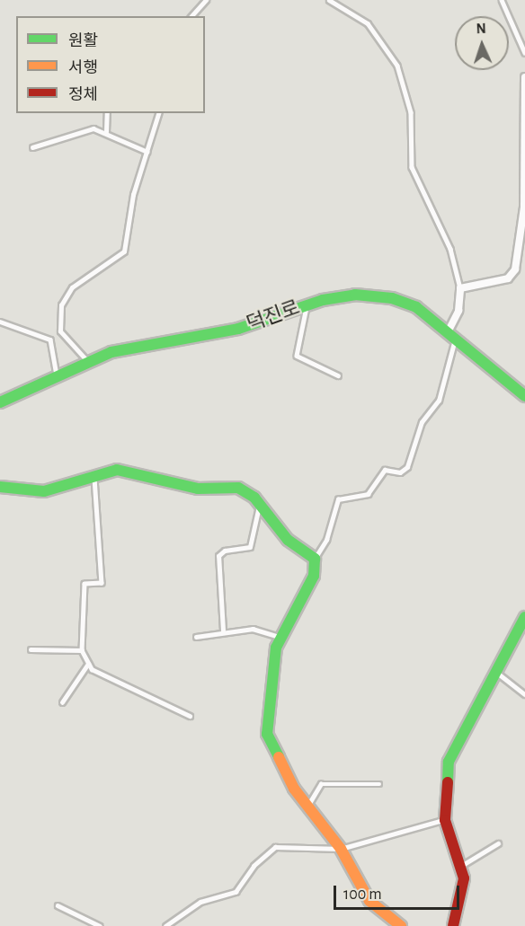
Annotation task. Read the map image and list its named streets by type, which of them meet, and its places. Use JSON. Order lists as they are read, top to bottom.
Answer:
{
  "streets": {
    "street": ["덕진로"]
  },
  "legend": ["원활", "서행", "정체"],
  "scale_bar": "100 m",
  "north": "top"
}
